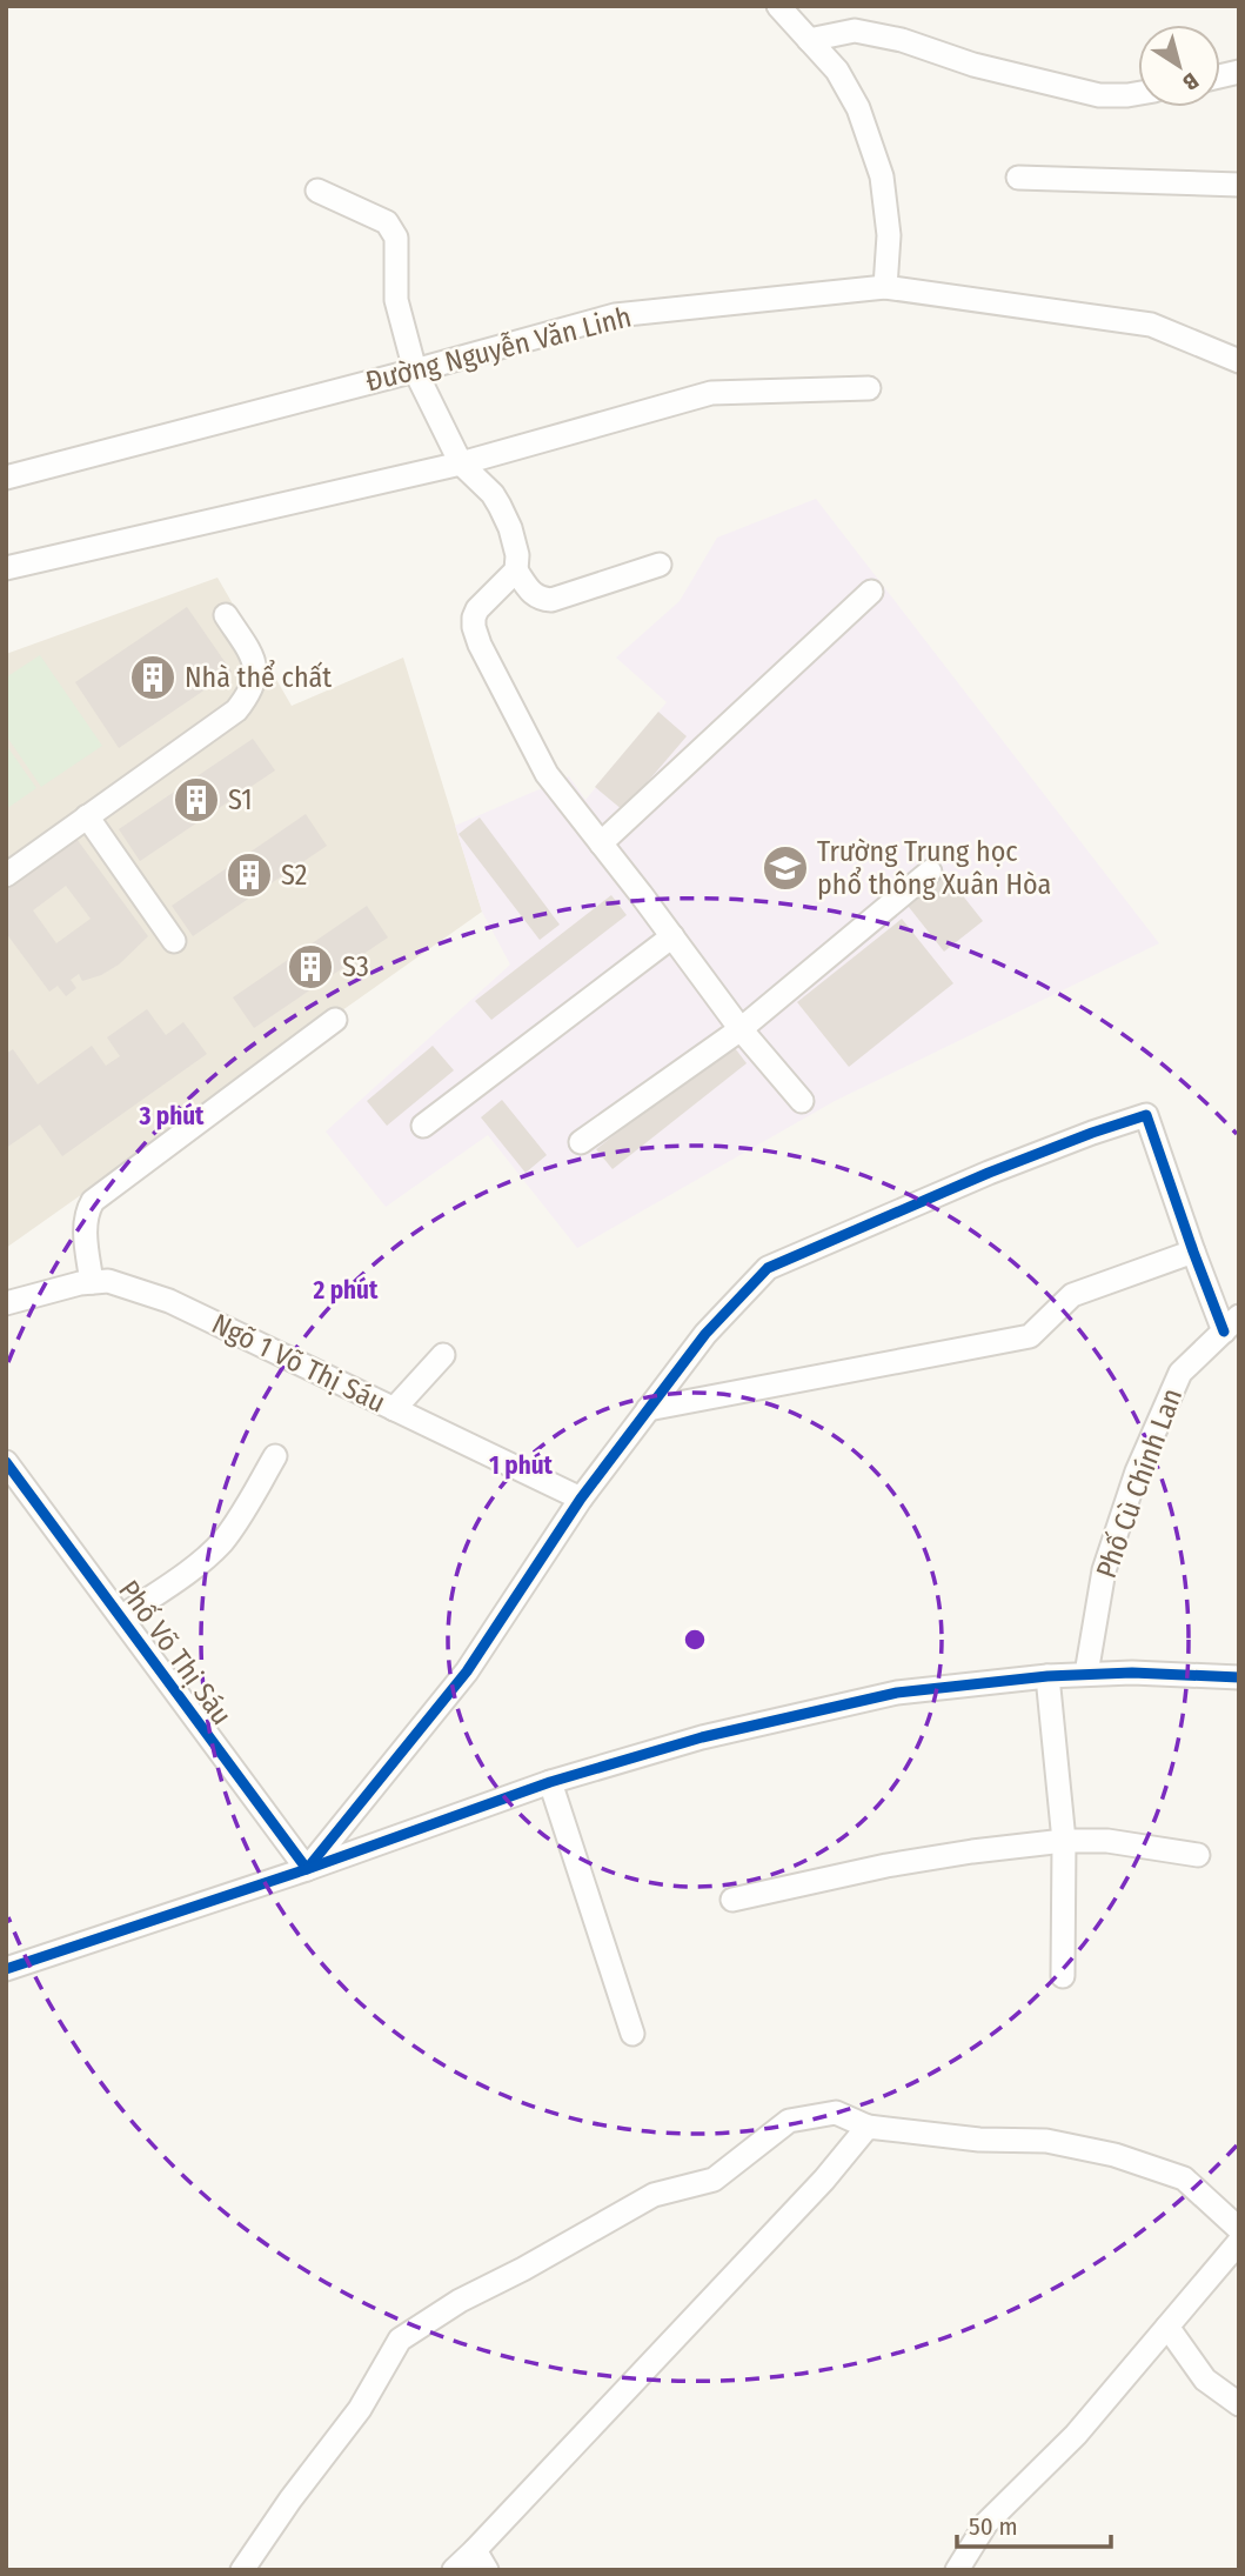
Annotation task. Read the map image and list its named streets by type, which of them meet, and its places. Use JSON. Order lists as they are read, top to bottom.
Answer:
{
  "streets": {
    "street": [
      "Đường Nguyễn Văn Linh",
      "Ngõ 1 Võ Thị Sáu",
      "Phố Cù Chính Lan",
      "Phố Võ Thị Sáu"
    ]
  },
  "places": {
    "building": [
      "Nhà thể chất",
      "S1",
      "S2",
      "S3"
    ],
    "school or university": ["Trường Trung học phổ thông Xuân Hòa"]
  },
  "scale_bar": "50 m",
  "north": "bottom right",
  "rings": ["3 phút", "2 phút", "1 phút"]
}
